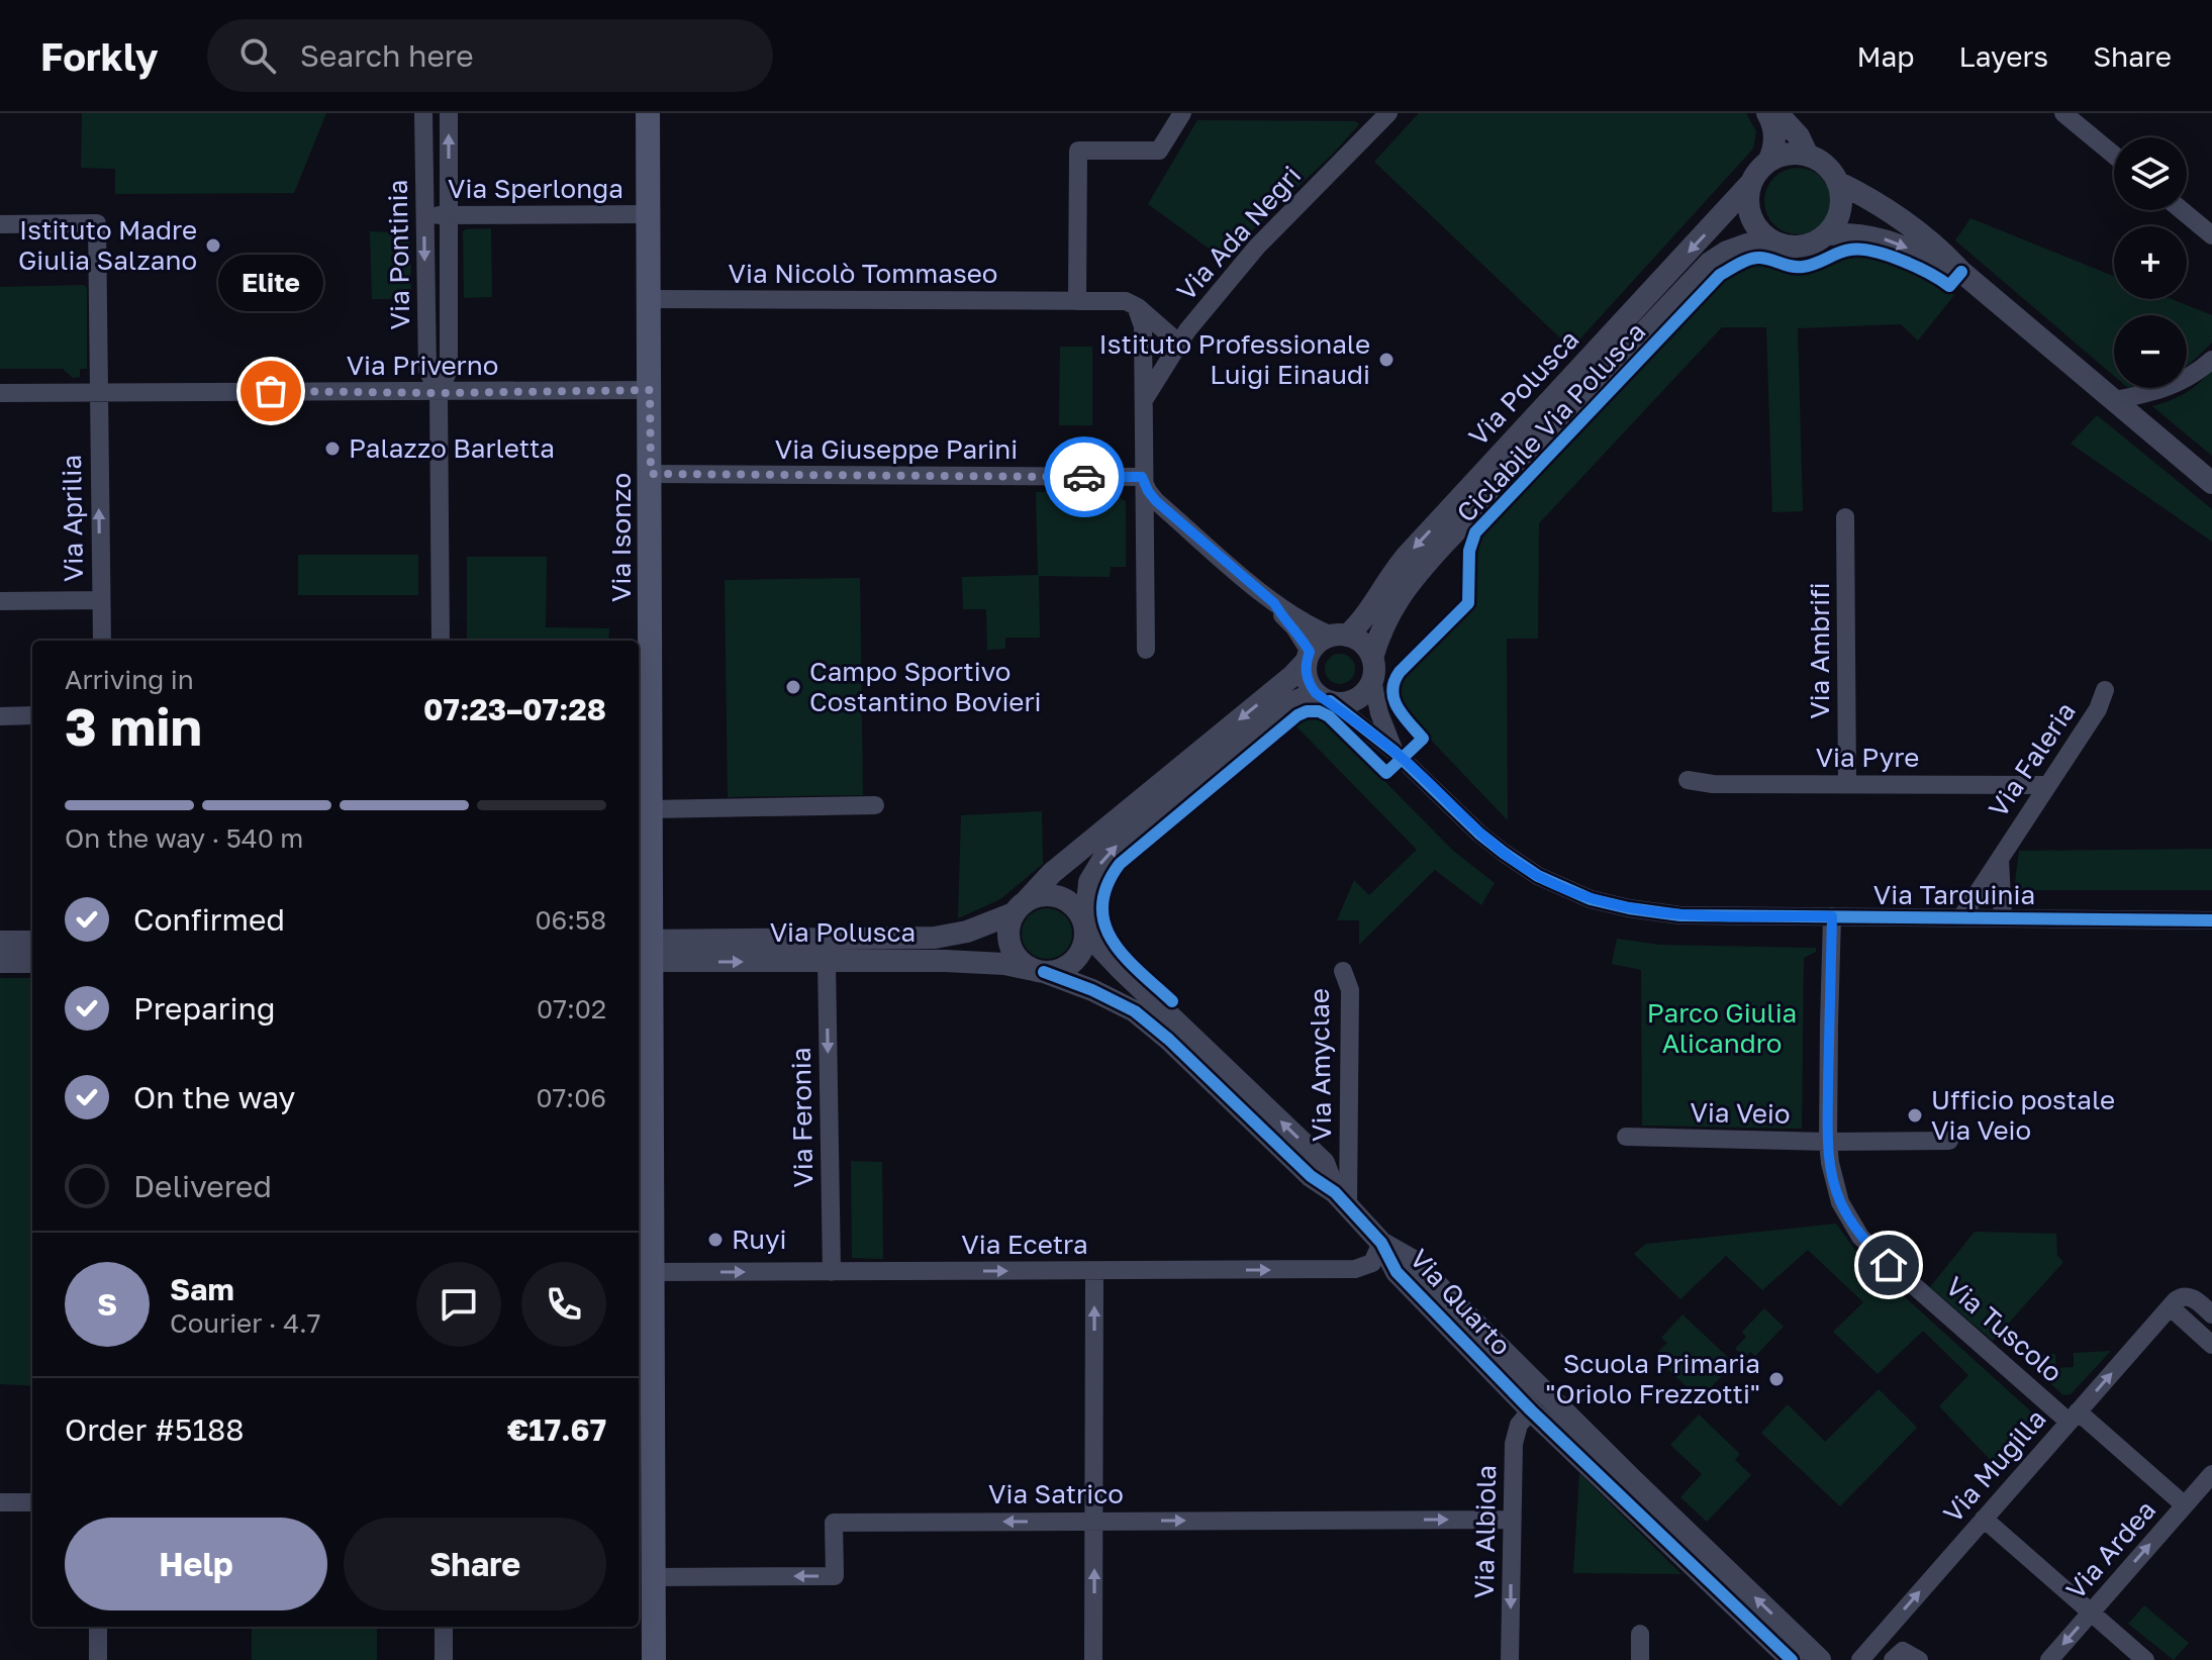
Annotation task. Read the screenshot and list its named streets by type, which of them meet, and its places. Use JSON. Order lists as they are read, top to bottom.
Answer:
{
  "streets": {
    "main road": ["Via Isonzo"],
    "street": [
      "Via Sperlonga",
      "Via Ada Negri",
      "Via Pontinia",
      "Via Nicolò Tommaseo",
      "Via Priverno",
      "Via Polusca",
      "Via Giuseppe Parini",
      "Via Aprilia",
      "Via Ambrifi",
      "Via Pyre",
      "Via Faleria",
      "Via Tarquinia",
      "Via Amyclae",
      "Via Veio",
      "Via Feronia",
      "Via Ecetra",
      "Via Quarto",
      "Via Tuscolo",
      "Via Mugilla",
      "Via Satrico",
      "Via Albiola",
      "Via Ardea"
    ],
    "cycle path": ["Ciclabile Via Polusca"]
  },
  "crossings": [
    ["Via Sperlonga", "Via Pontinia"],
    ["Via Sperlonga", "Via Isonzo"],
    ["Via Pontinia", "Via Priverno"],
    ["Via Nicolò Tommaseo", "Via Isonzo"],
    ["Via Priverno", "Via Aprilia"],
    ["Via Priverno", "Via Isonzo"],
    ["Via Polusca", "Via Isonzo"],
    ["Via Polusca", "Via Tarquinia"],
    ["Via Polusca", "Via Feronia"],
    ["Via Polusca", "Via Quarto"],
    ["Via Giuseppe Parini", "Via Isonzo"],
    ["Via Isonzo", "Via Ecetra"],
    ["Via Isonzo", "Via Satrico"],
    ["Via Ambrifi", "Via Pyre"],
    ["Via Pyre", "Via Faleria"],
    ["Via Faleria", "Via Tarquinia"],
    ["Via Tarquinia", "Via Tuscolo"],
    ["Via Amyclae", "Via Quarto"],
    ["Via Veio", "Via Tuscolo"],
    ["Via Feronia", "Via Ecetra"],
    ["Via Ecetra", "Via Quarto"],
    ["Via Quarto", "Via Albiola"],
    ["Via Tuscolo", "Via Mugilla"],
    ["Via Tuscolo", "Via Ardea"],
    ["Via Satrico", "Via Albiola"]
  ],
  "one_way": [
    "Via Aprilia",
    "Via Feronia",
    "Via Ecetra",
    "Via Mugilla",
    "Via Albiola"
  ],
  "parks": ["Parco Giulia Alicandro"],
  "places": [
    "Istituto Madre Giulia Salzano",
    "Istituto Professionale Luigi Einaudi",
    "Elite",
    "Palazzo Barletta",
    "Campo Sportivo Costantino Bovieri",
    "Ufficio postale Via Veio",
    "Ruyi",
    "Scuola Primaria \"Oriolo Frezzotti\""
  ],
  "page": {
    "header": "Forkly",
    "search": "Search here",
    "nav": ["Map", "Layers", "Share"],
    "map_buttons": ["+", "−"],
    "bubble": "Elite",
    "heading": ["3 min", "Arriving in", "07:23–07:28"],
    "panel": [
      "Sam",
      "Courier · 4.7",
      "Order #5188",
      "€17.67"
    ],
    "bar": "On the way · 540 m",
    "list": [
      ["Confirmed", "06:58"],
      ["Preparing", "07:02"],
      ["On the way", "07:06"],
      "Delivered"
    ],
    "round": "S",
    "buttons": ["Help", "Share"]
  }
}
